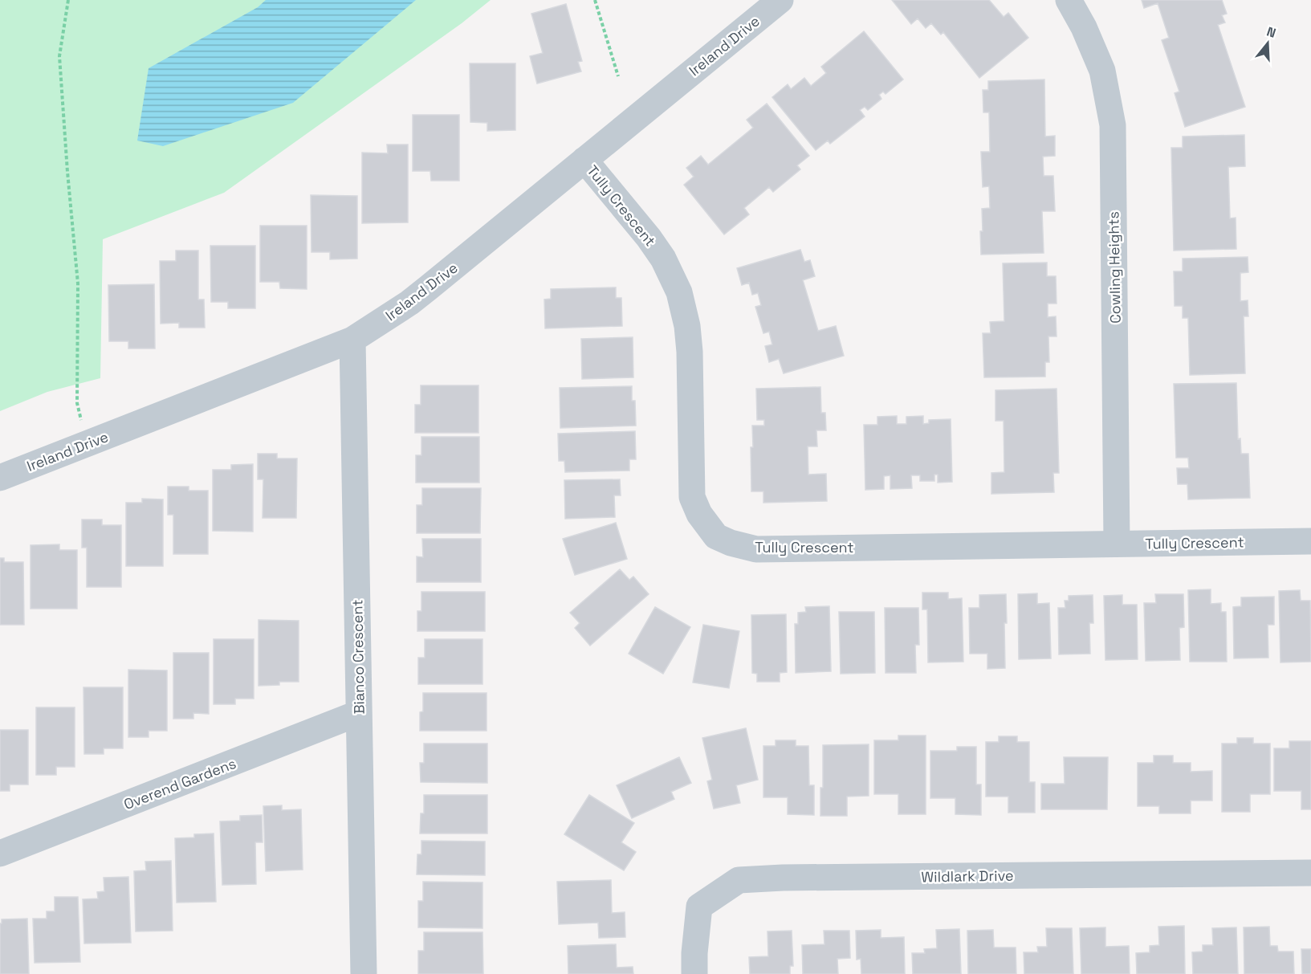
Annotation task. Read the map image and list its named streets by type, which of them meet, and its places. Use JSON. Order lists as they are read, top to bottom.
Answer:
{
  "streets": {
    "street": [
      "Ireland Drive",
      "Tully Crescent",
      "Cowling Heights",
      "Bianco Crescent",
      "Overend Gardens",
      "Wildlark Drive"
    ]
  },
  "crossings": [
    ["Ireland Drive", "Tully Crescent"],
    ["Ireland Drive", "Bianco Crescent"],
    ["Tully Crescent", "Cowling Heights"],
    ["Bianco Crescent", "Overend Gardens"]
  ],
  "north": "top"
}
